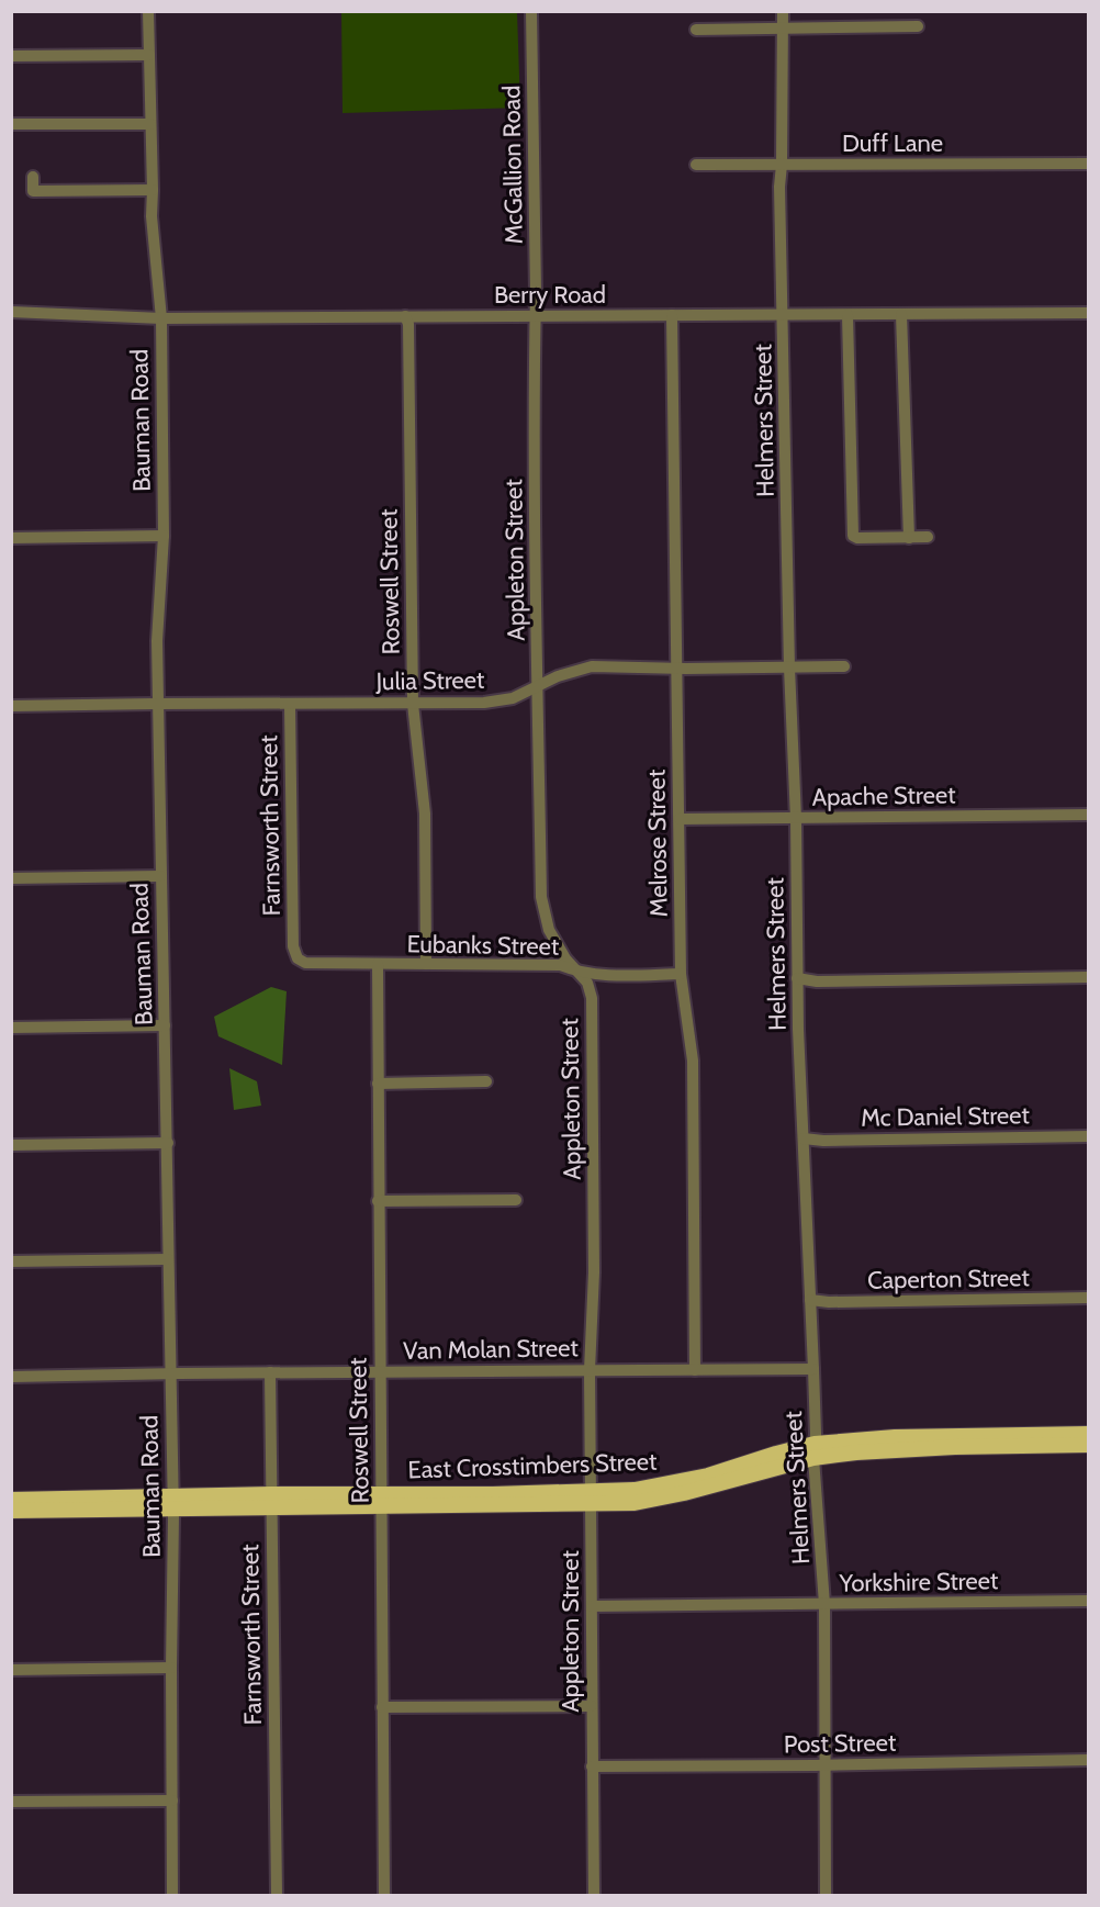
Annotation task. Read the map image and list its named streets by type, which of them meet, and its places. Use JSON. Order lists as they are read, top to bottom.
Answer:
{
  "streets": {
    "main road": ["East Crosstimbers Street"],
    "street": [
      "Duff Lane",
      "McGallion Road",
      "Berry Road",
      "Bauman Road",
      "Helmers Street",
      "Appleton Street",
      "Roswell Street",
      "Julia Street",
      "Apache Street",
      "Farnsworth Street",
      "Melrose Street",
      "Eubanks Street",
      "Mc Daniel Street",
      "Caperton Street",
      "Van Molan Street",
      "Yorkshire Street",
      "Post Street"
    ]
  },
  "crossings": [
    ["Duff Lane", "Helmers Street"],
    ["McGallion Road", "Berry Road"],
    ["McGallion Road", "Appleton Street"],
    ["Berry Road", "Bauman Road"],
    ["Berry Road", "Helmers Street"],
    ["Berry Road", "Appleton Street"],
    ["Berry Road", "Roswell Street"],
    ["Berry Road", "Melrose Street"],
    ["Bauman Road", "Julia Street"],
    ["Bauman Road", "Van Molan Street"],
    ["Bauman Road", "East Crosstimbers Street"],
    ["Helmers Street", "Julia Street"],
    ["Helmers Street", "Apache Street"],
    ["Helmers Street", "Mc Daniel Street"],
    ["Helmers Street", "Caperton Street"],
    ["Helmers Street", "Van Molan Street"],
    ["Helmers Street", "East Crosstimbers Street"],
    ["Helmers Street", "Yorkshire Street"],
    ["Helmers Street", "Post Street"],
    ["Appleton Street", "Julia Street"],
    ["Appleton Street", "Eubanks Street"],
    ["Appleton Street", "Van Molan Street"],
    ["Appleton Street", "East Crosstimbers Street"],
    ["Appleton Street", "Yorkshire Street"],
    ["Appleton Street", "Post Street"],
    ["Roswell Street", "Julia Street"],
    ["Roswell Street", "Eubanks Street"],
    ["Roswell Street", "Van Molan Street"],
    ["Roswell Street", "East Crosstimbers Street"],
    ["Julia Street", "Farnsworth Street"],
    ["Julia Street", "Melrose Street"],
    ["Apache Street", "Melrose Street"],
    ["Farnsworth Street", "Eubanks Street"],
    ["Farnsworth Street", "Van Molan Street"],
    ["Farnsworth Street", "East Crosstimbers Street"],
    ["Melrose Street", "Eubanks Street"],
    ["Melrose Street", "Van Molan Street"]
  ]
}
